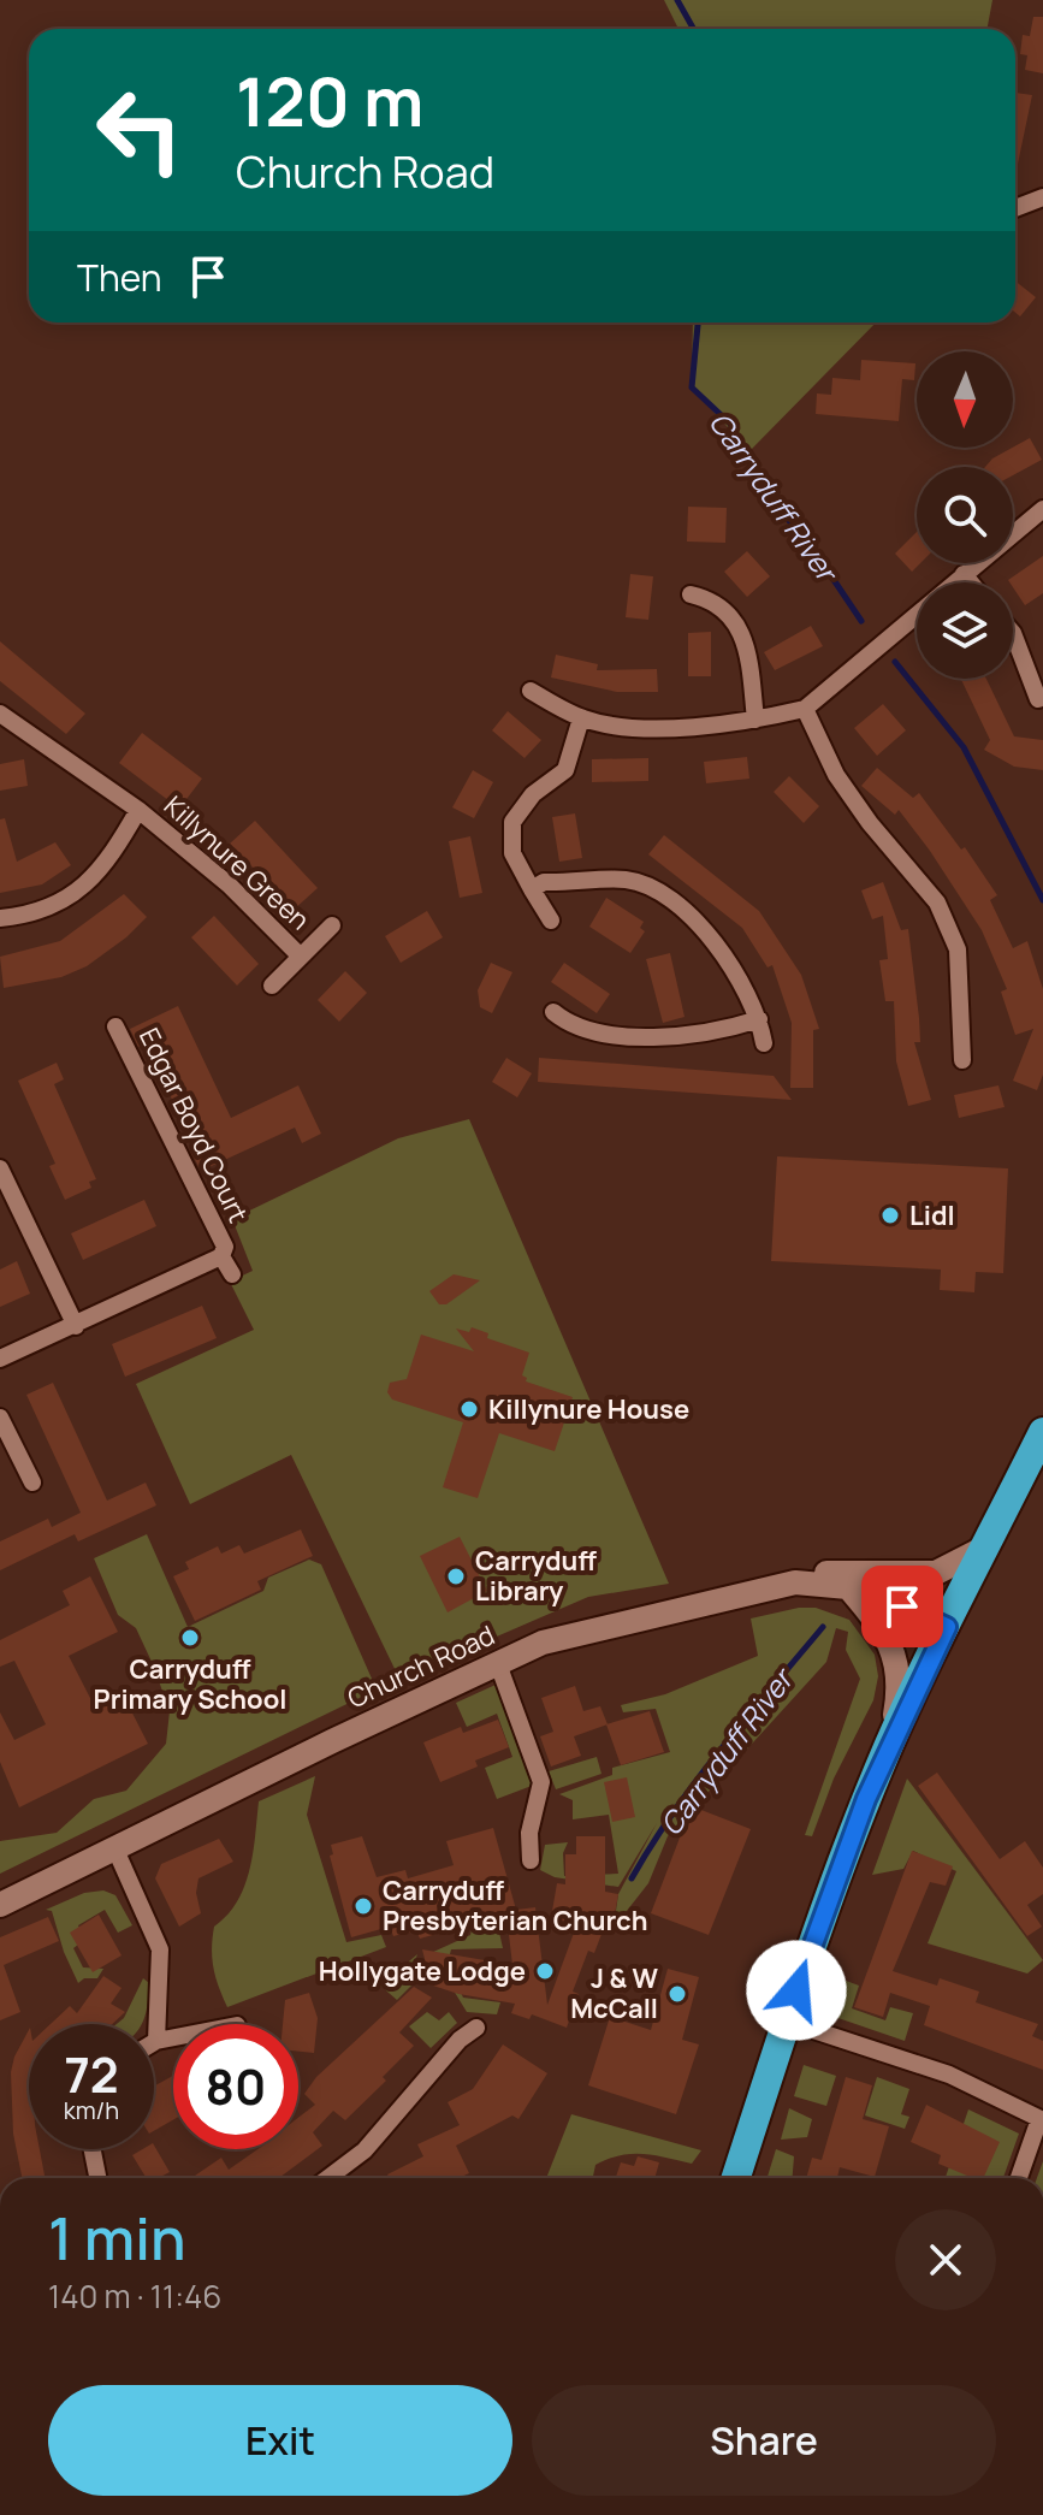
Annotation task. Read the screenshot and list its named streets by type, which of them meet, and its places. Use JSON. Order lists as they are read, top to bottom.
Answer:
{
  "streets": {
    "main road": ["Church Road"],
    "street": ["Killynure Green", "Edgar Boyd Court"]
  },
  "water": ["Carryduff River"],
  "places": [
    "Lidl",
    "Killynure House",
    "Carryduff Library",
    "Carryduff Primary School",
    "Carryduff Presbyterian Church",
    "Hollygate Lodge",
    "J & W McCall"
  ],
  "north": "bottom",
  "page": {
    "turn": ["120 m", "Church Road"],
    "then": "Then",
    "speed": "72 km/h",
    "limit": "80",
    "heading": ["1 min", "140 m · 11:46"],
    "buttons": ["Exit", "Share"]
  }
}
